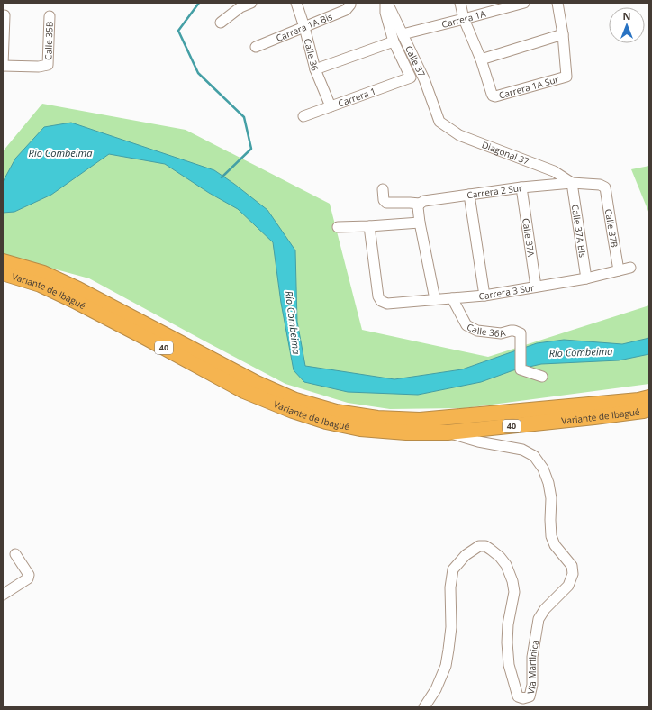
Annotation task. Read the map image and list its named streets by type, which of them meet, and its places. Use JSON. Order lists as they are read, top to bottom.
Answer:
{
  "streets": {
    "highway": ["Variante de Ibagué", "40"],
    "street": [
      "Carrera 1A",
      "Carrera 1A Bis",
      "Calle 35B",
      "Calle 36",
      "Calle 37",
      "Carrera 1A Sur",
      "Carrera 1",
      "Diagonal 37",
      "Carrera 2 Sur",
      "Calle 37B",
      "Calle 37A Bis",
      "Calle 37A",
      "Carrera 3 Sur",
      "Calle 36A",
      "Vía Martinica"
    ]
  },
  "crossings": [
    ["Carrera 1A", "Calle 37"],
    ["Carrera 1A Bis", "Calle 36"],
    ["Calle 36", "Carrera 1"],
    ["Calle 37", "Carrera 1"],
    ["Calle 37", "Diagonal 37"],
    ["Diagonal 37", "Carrera 2 Sur"],
    ["Diagonal 37", "Calle 37A Bis"],
    ["Carrera 2 Sur", "Calle 37B"],
    ["Carrera 2 Sur", "Calle 37A Bis"],
    ["Carrera 2 Sur", "Calle 37A"],
    ["Calle 37B", "Carrera 3 Sur"],
    ["Calle 37A Bis", "Carrera 3 Sur"],
    ["Calle 37A", "Carrera 3 Sur"],
    ["Variante de Ibagué", "Vía Martinica"],
    ["Carrera 3 Sur", "Calle 36A"]
  ],
  "water": ["Rio Combeima", "Río Combeima"],
  "north": "top"
}
